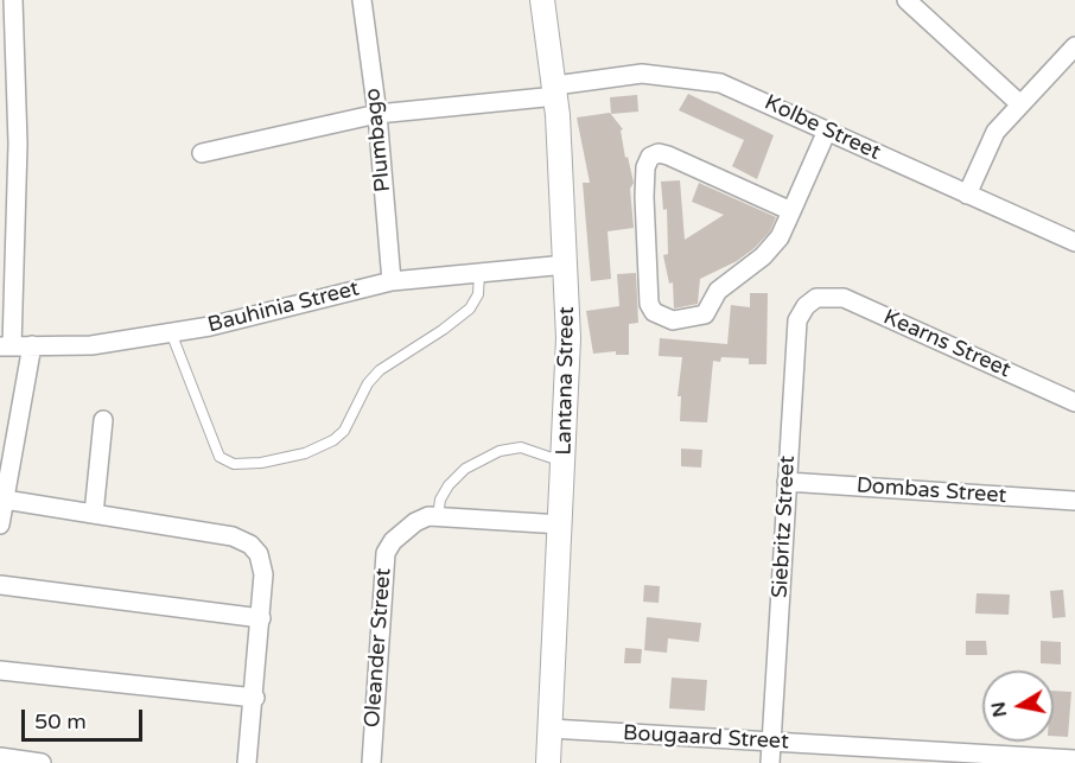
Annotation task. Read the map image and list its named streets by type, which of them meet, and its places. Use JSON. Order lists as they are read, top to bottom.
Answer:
{
  "streets": {
    "street": [
      "Kolbe Street",
      "Plumbago",
      "Bauhinia Street",
      "Kearns Street",
      "Lantana Street",
      "Dombas Street",
      "Siebritz Street",
      "Oleander Street",
      "Bougaard Street"
    ]
  },
  "crossings": [
    ["Kolbe Street", "Plumbago"],
    ["Kolbe Street", "Lantana Street"],
    ["Plumbago", "Bauhinia Street"],
    ["Bauhinia Street", "Lantana Street"],
    ["Kearns Street", "Siebritz Street"],
    ["Lantana Street", "Oleander Street"],
    ["Lantana Street", "Bougaard Street"],
    ["Dombas Street", "Siebritz Street"],
    ["Siebritz Street", "Bougaard Street"]
  ],
  "scale_bar": "50 m",
  "north": "left"
}
